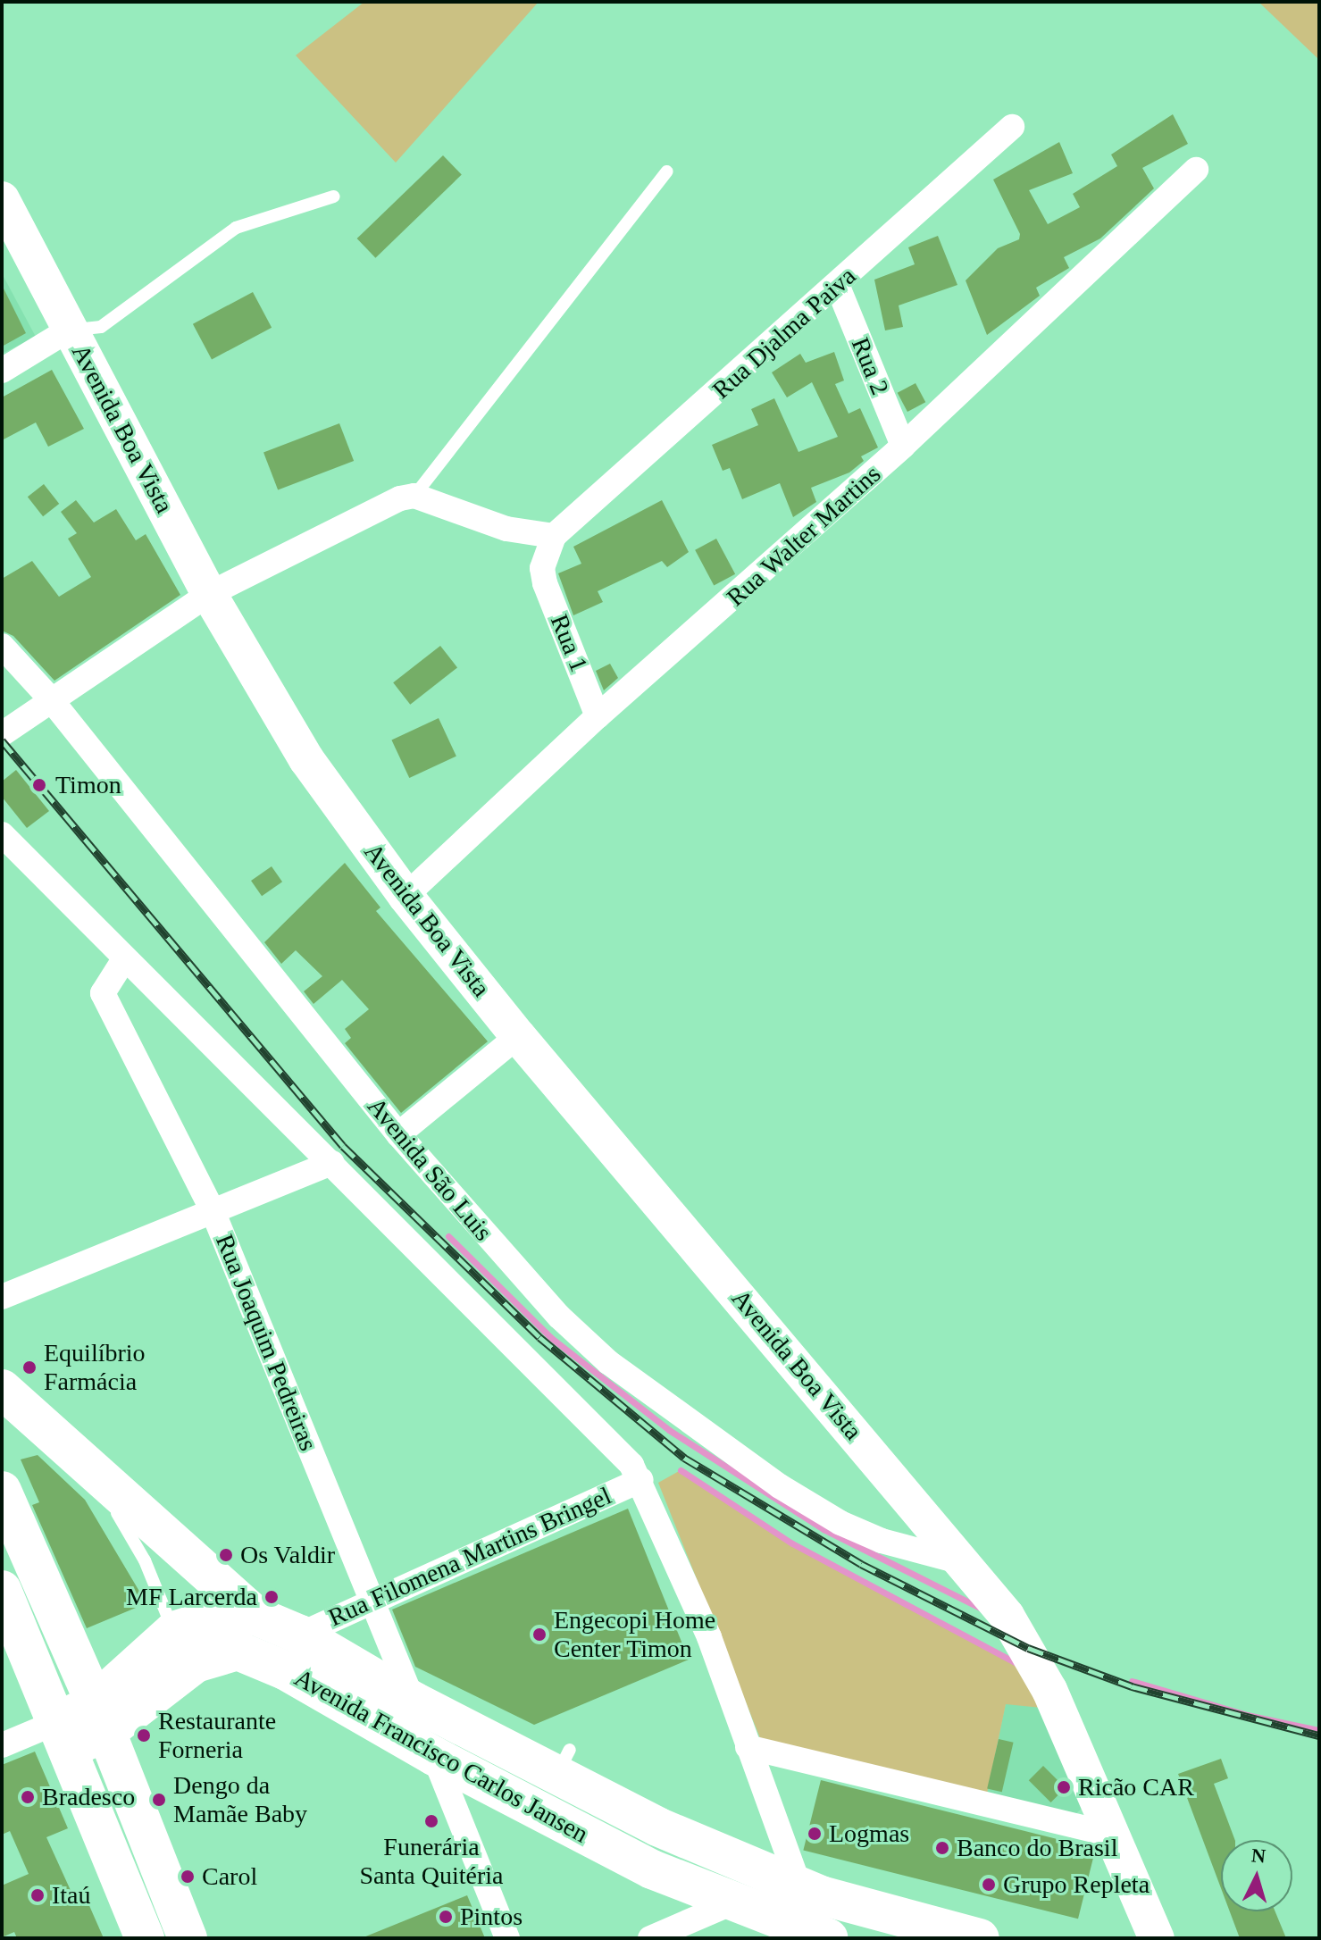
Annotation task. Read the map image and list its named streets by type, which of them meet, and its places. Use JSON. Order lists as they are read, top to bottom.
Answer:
{
  "streets": {
    "main road": ["Avenida Francisco Carlos Jansen"],
    "street": [
      "Rua Djalma Paiva",
      "Rua 2",
      "Avenida Boa Vista",
      "Rua Walter Martins",
      "Rua 1",
      "Avenida São Luis",
      "Rua Joaquim Pedreiras",
      "Rua Filomena Martins Bringel"
    ]
  },
  "crossings": [
    ["Rua Djalma Paiva", "Rua 2"],
    ["Rua Djalma Paiva", "Rua 1"],
    ["Rua 2", "Rua Walter Martins"],
    ["Avenida Boa Vista", "Rua Walter Martins"],
    ["Avenida Boa Vista", "Avenida São Luis"],
    ["Rua Walter Martins", "Rua 1"],
    ["Rua Joaquim Pedreiras", "Rua Filomena Martins Bringel"],
    ["Rua Joaquim Pedreiras", "Avenida Francisco Carlos Jansen"],
    ["Rua Filomena Martins Bringel", "Avenida Francisco Carlos Jansen"]
  ],
  "places": [
    "Timon",
    "Equilíbrio Farmácia",
    "Os Valdir",
    "MF Larcerda",
    "Engecopi Home Center Timon",
    "Restaurante Forneria",
    "Ricão CAR",
    "Bradesco",
    "Dengo da Mamãe Baby",
    "Funerária Santa Quitéria",
    "Logmas",
    "Banco do Brasil",
    "Carol",
    "Grupo Repleta",
    "Itaú",
    "Pintos"
  ],
  "north": "top"
}
